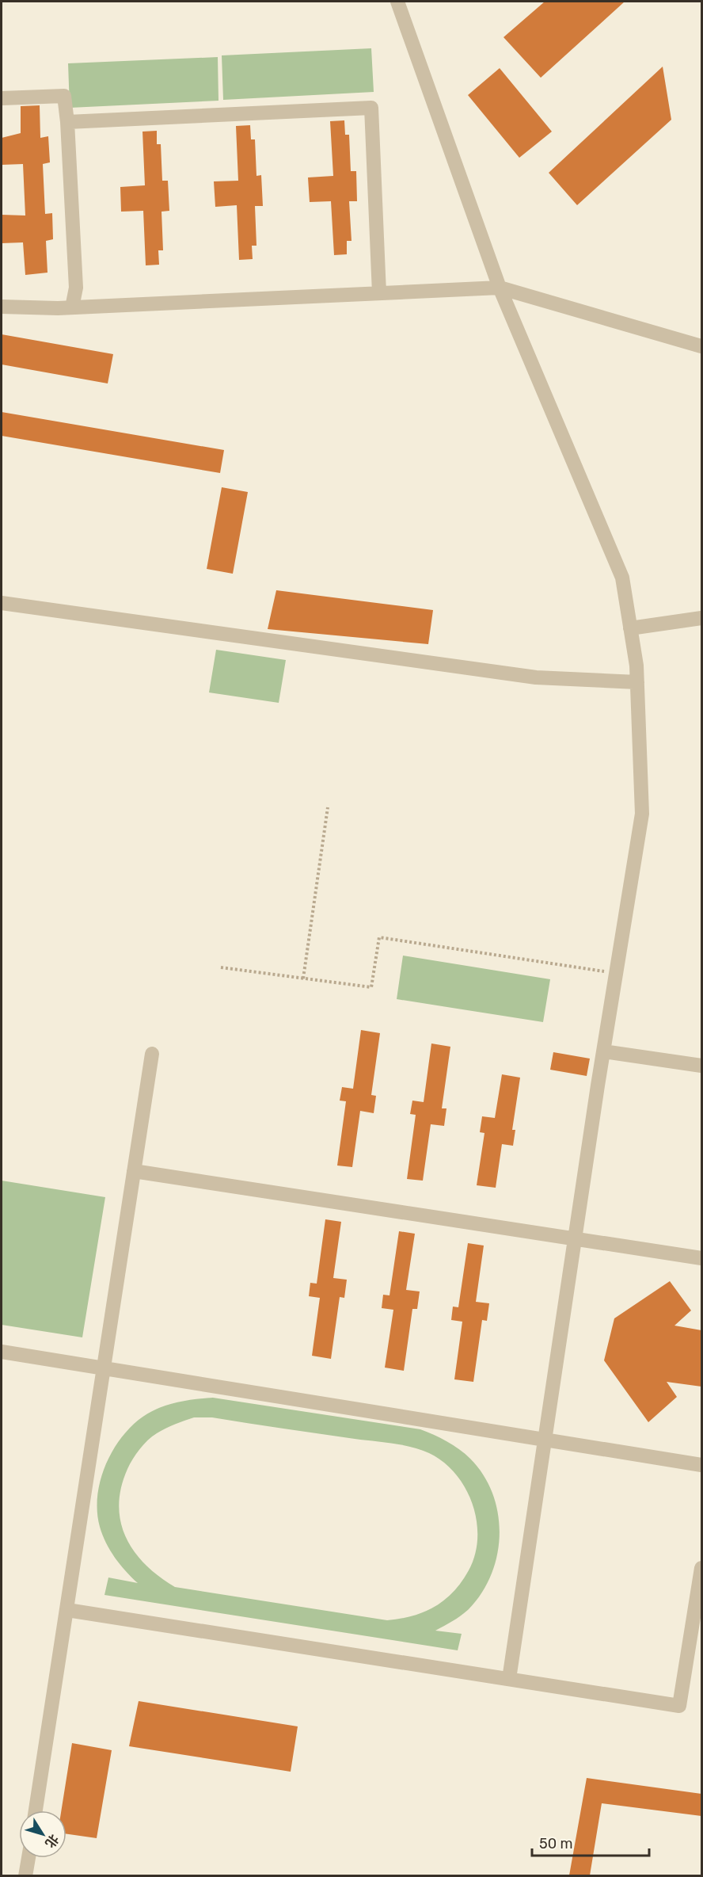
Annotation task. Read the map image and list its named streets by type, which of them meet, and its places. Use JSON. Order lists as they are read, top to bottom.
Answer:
{
  "scale_bar": "50 m",
  "north": "bottom right"
}
